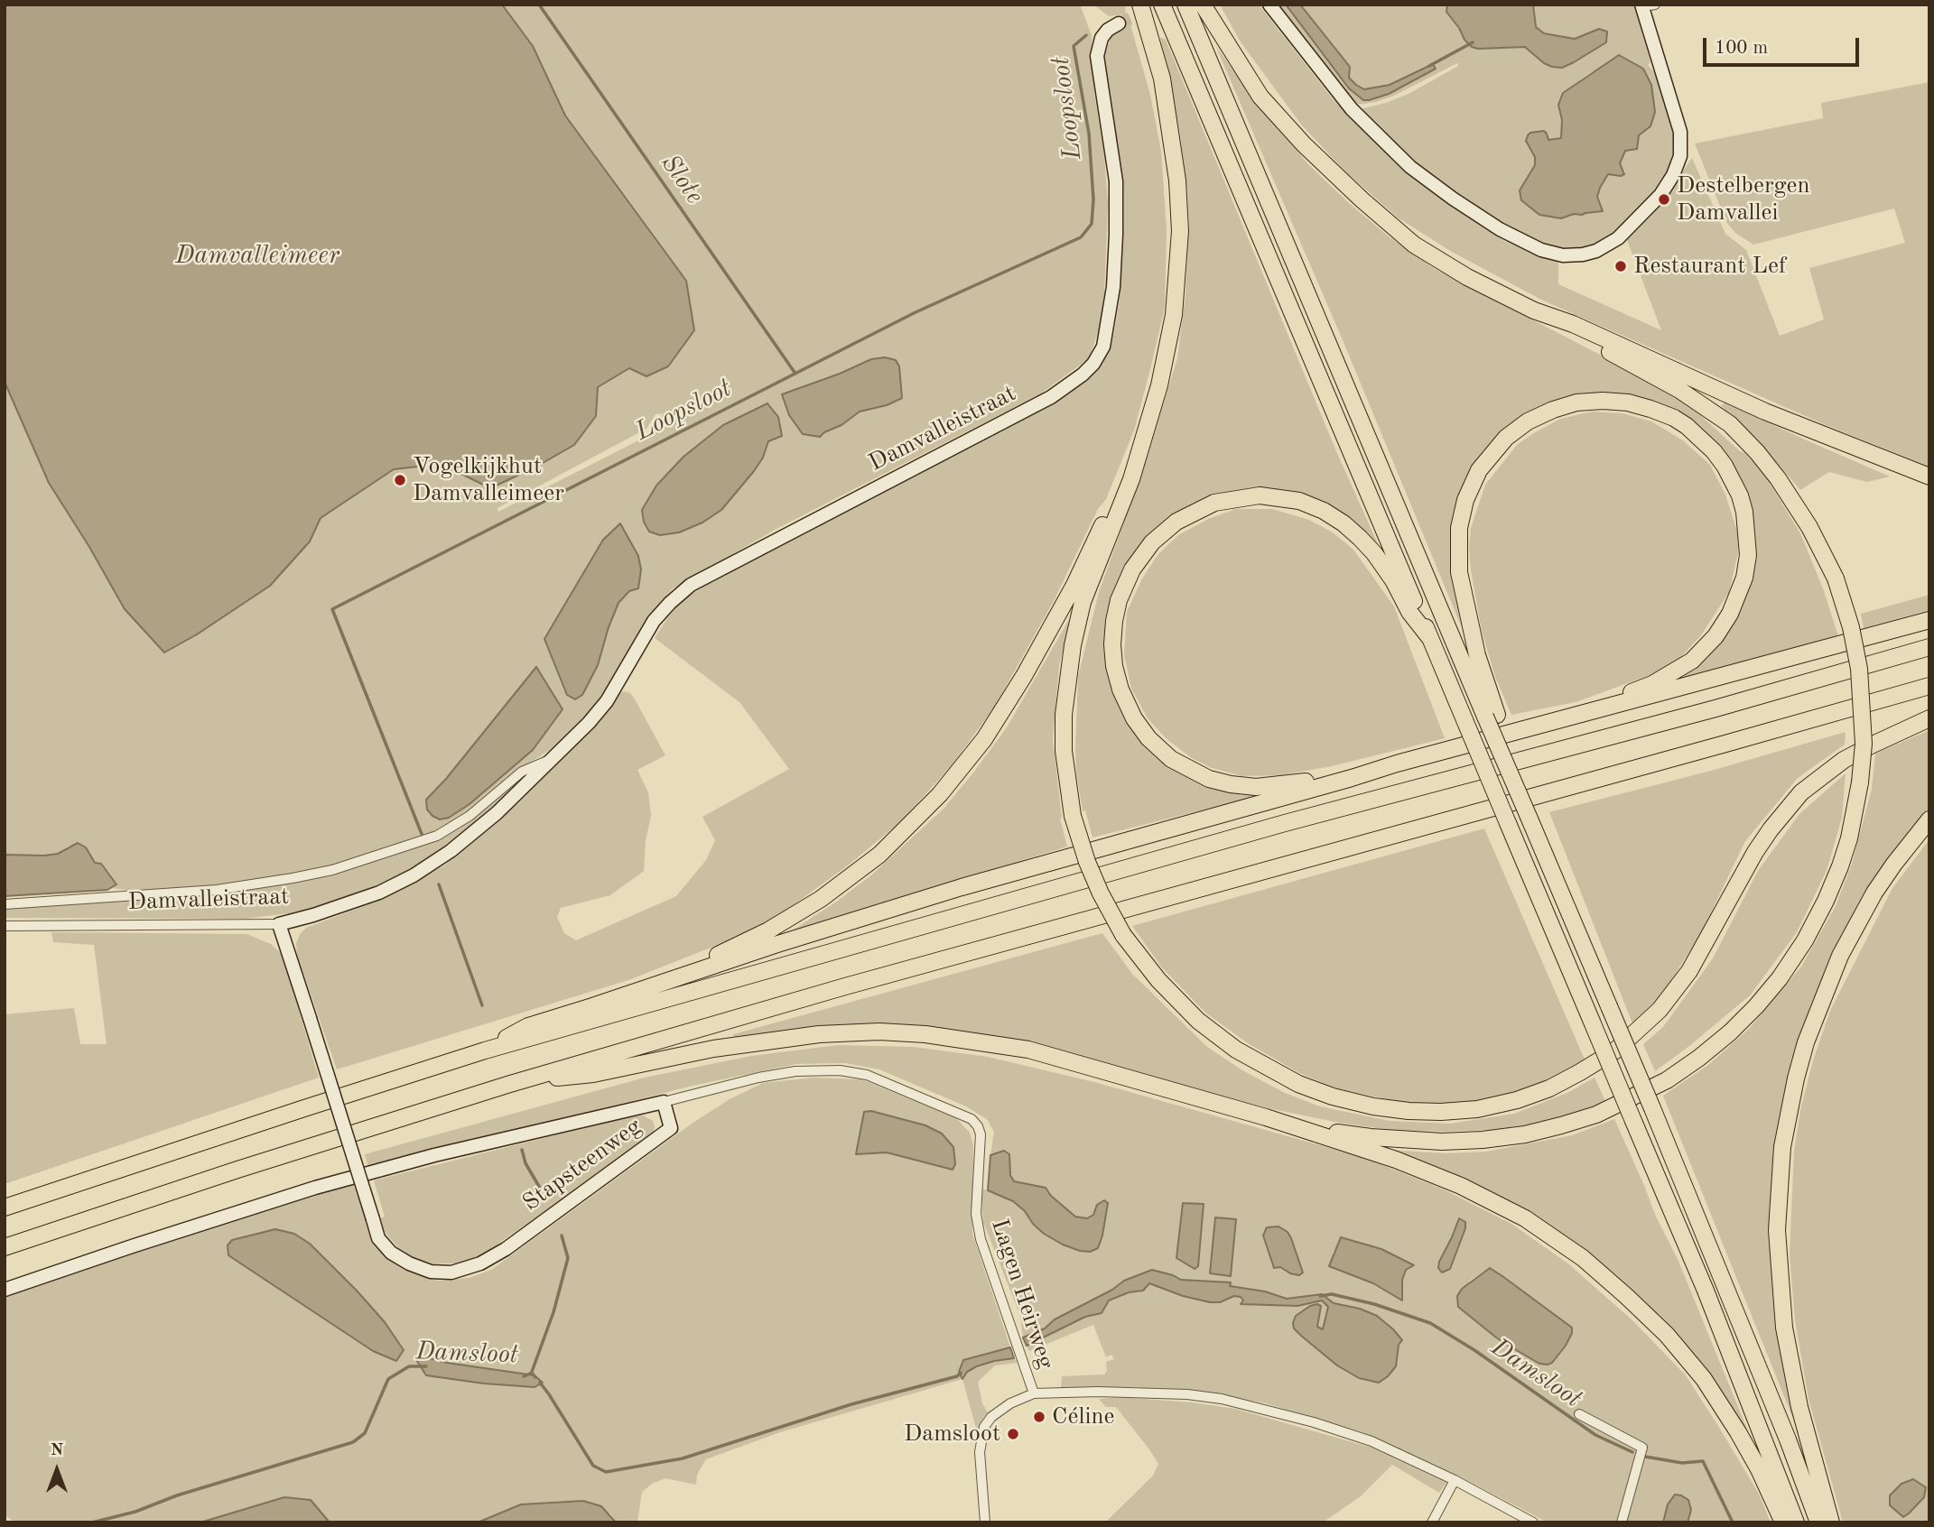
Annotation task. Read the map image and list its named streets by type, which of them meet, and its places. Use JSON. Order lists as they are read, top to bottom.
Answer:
{
  "streets": {
    "street": ["Damvalleistraat", "Stapsteenweg", "Lagen Heirweg"]
  },
  "crossings": [
    ["Damvalleistraat", "Stapsteenweg"],
    ["Stapsteenweg", "Lagen Heirweg"]
  ],
  "water": [
    "Loopsloot",
    "Slote",
    "Damvalleimeer",
    "Damsloot"
  ],
  "places": [
    "Destelbergen Damvallei",
    "Restaurant Lef",
    "Vogelkijkhut Damvalleimeer",
    "Céline",
    "Damsloot"
  ],
  "scale_bar": "100 m",
  "north": "top"
}
